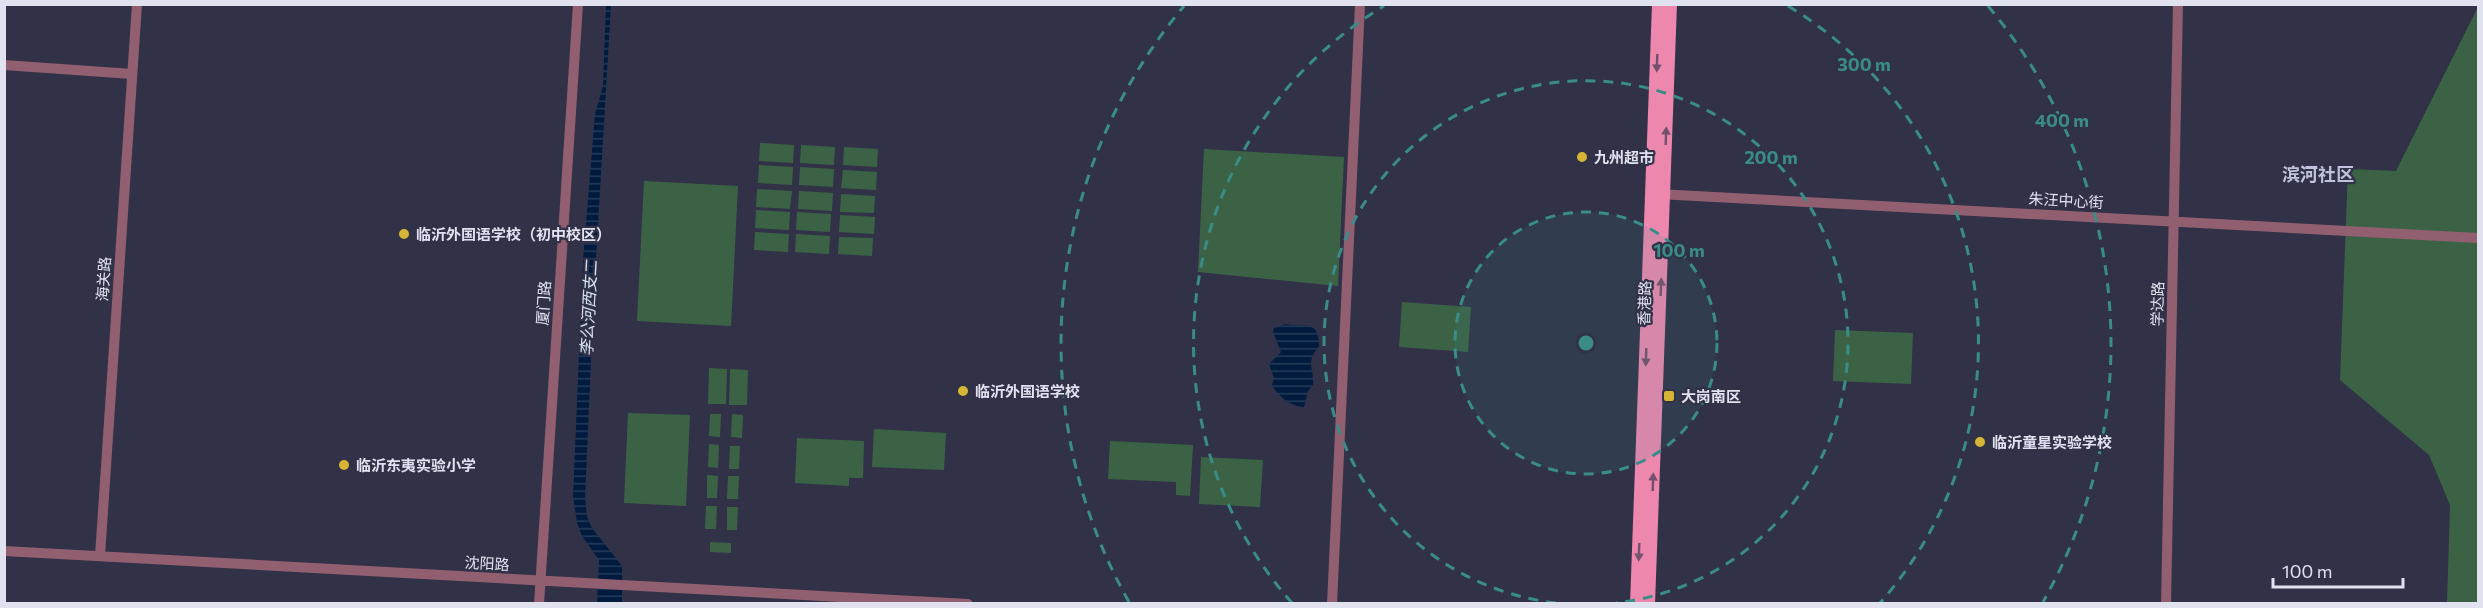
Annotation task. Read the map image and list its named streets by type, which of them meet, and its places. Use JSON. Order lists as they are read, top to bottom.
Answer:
{
  "streets": {
    "main road": ["香港路"],
    "street": [
      "朱汪中心街",
      "海关路",
      "厦门路",
      "学达路",
      "沈阳路"
    ]
  },
  "crossings": [
    ["朱汪中心街", "香港路"],
    ["朱汪中心街", "学达路"],
    ["海关路", "沈阳路"],
    ["厦门路", "沈阳路"]
  ],
  "districts": ["滨河社区"],
  "water": ["李公河西支二"],
  "places": {
    "other": [
      "九州超市",
      "临沂外国语学校（初中校区）",
      "临沂外国语学校",
      "临沂童星实验学校",
      "临沂东夷实验小学"
    ],
    "transit": ["大岗南区"]
  },
  "scale_bar": "100 m",
  "rings": [
    "300 m",
    "400 m",
    "200 m",
    "100 m"
  ]
}
